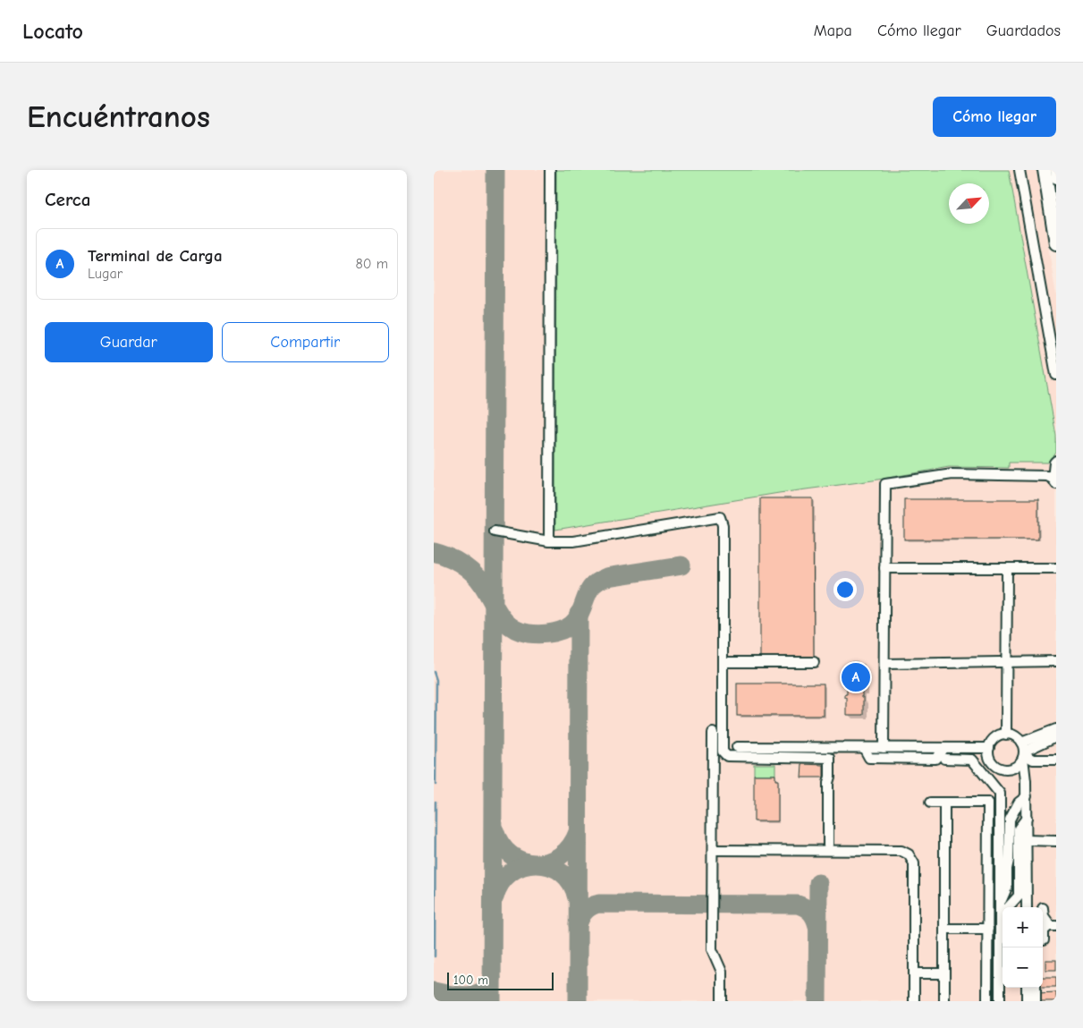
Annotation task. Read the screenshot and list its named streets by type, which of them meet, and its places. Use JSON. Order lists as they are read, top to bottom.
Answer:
{
  "scale_bar": "100 m",
  "north": "top right",
  "page": {
    "header": "Locato",
    "nav": ["Mapa", "Cómo llegar", "Guardados"],
    "buttons": [
      "Cómo llegar",
      ["Guardar", "Compartir"]
    ],
    "title": "Encuéntranos",
    "heading": "Cerca",
    "list": [
      {
        "mark": "A",
        "name": "Terminal de Carga",
        "note": "Lugar",
        "value": "80 m"
      }
    ],
    "pins": "A",
    "map_buttons": ["+", "−"],
    "scale": "100 m"
  }
}
